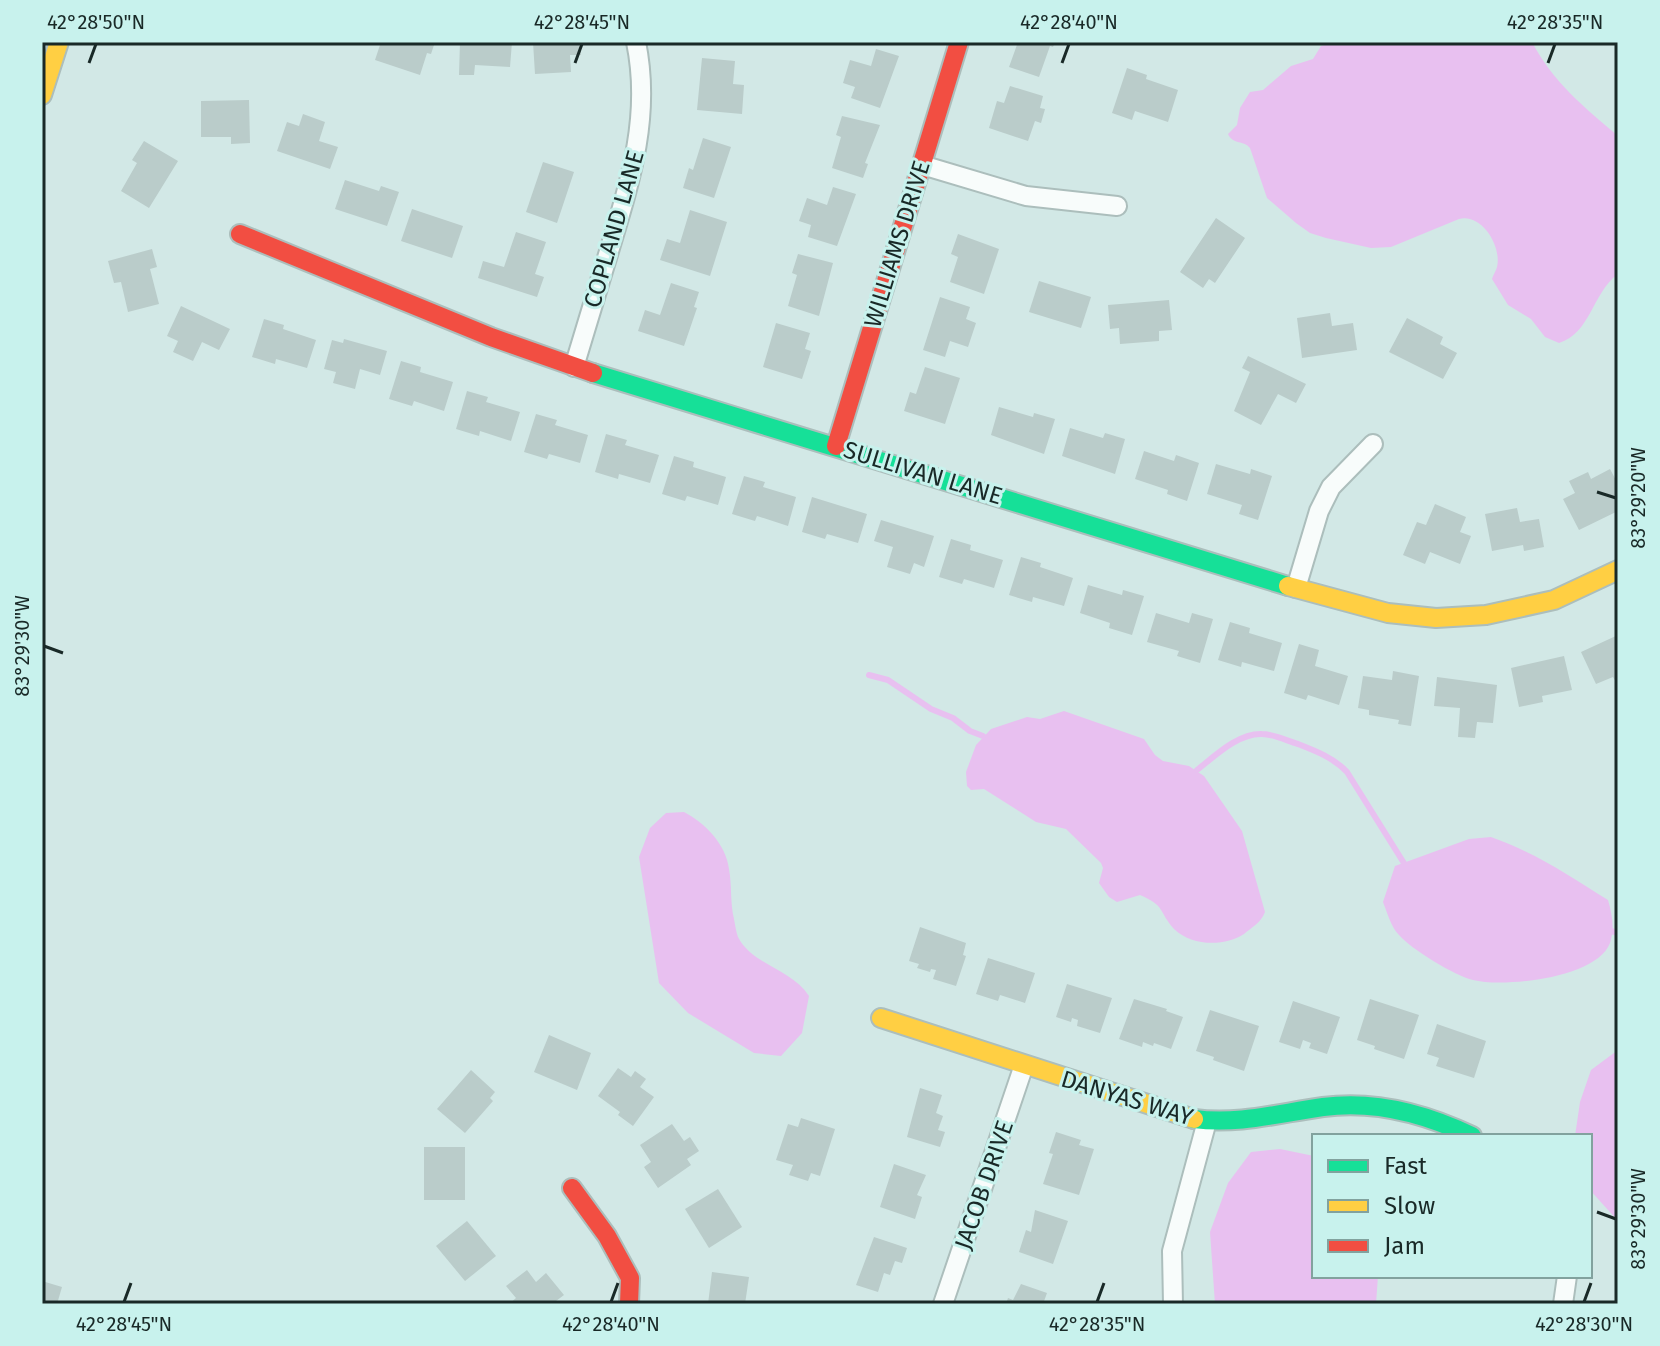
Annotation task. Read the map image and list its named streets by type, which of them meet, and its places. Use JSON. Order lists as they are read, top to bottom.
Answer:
{
  "streets": {
    "street": [
      "COPLAND LANE",
      "WILLIAMS DRIVE",
      "SULLIVAN LANE",
      "DANYAS WAY",
      "JACOB DRIVE"
    ]
  },
  "crossings": [
    ["COPLAND LANE", "SULLIVAN LANE"],
    ["WILLIAMS DRIVE", "SULLIVAN LANE"],
    ["DANYAS WAY", "JACOB DRIVE"]
  ],
  "legend": ["Fast", "Slow", "Jam"],
  "coordinates": [
    "42°28'50\"N",
    "42°28'45\"N",
    "42°28'40\"N",
    "42°28'35\"N",
    "83°29'20\"W",
    "83°29'30\"W",
    "42°28'30\"N"
  ]
}
